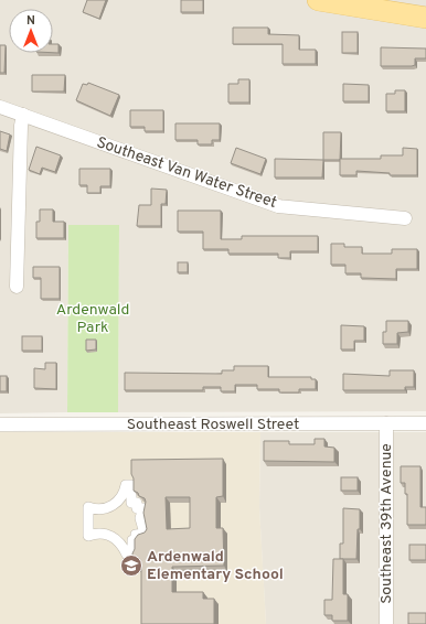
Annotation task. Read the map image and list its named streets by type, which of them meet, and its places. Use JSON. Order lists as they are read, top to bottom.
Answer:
{
  "streets": {
    "street": ["Southeast Van Water Street", "Southeast Roswell Street", "Southeast 39th Avenue"]
  },
  "crossings": [
    ["Southeast Roswell Street", "Southeast 39th Avenue"]
  ],
  "parks": ["Ardenwald Park"],
  "places": {
    "school or university": ["Ardenwald Elementary School"]
  },
  "north": "top"
}
